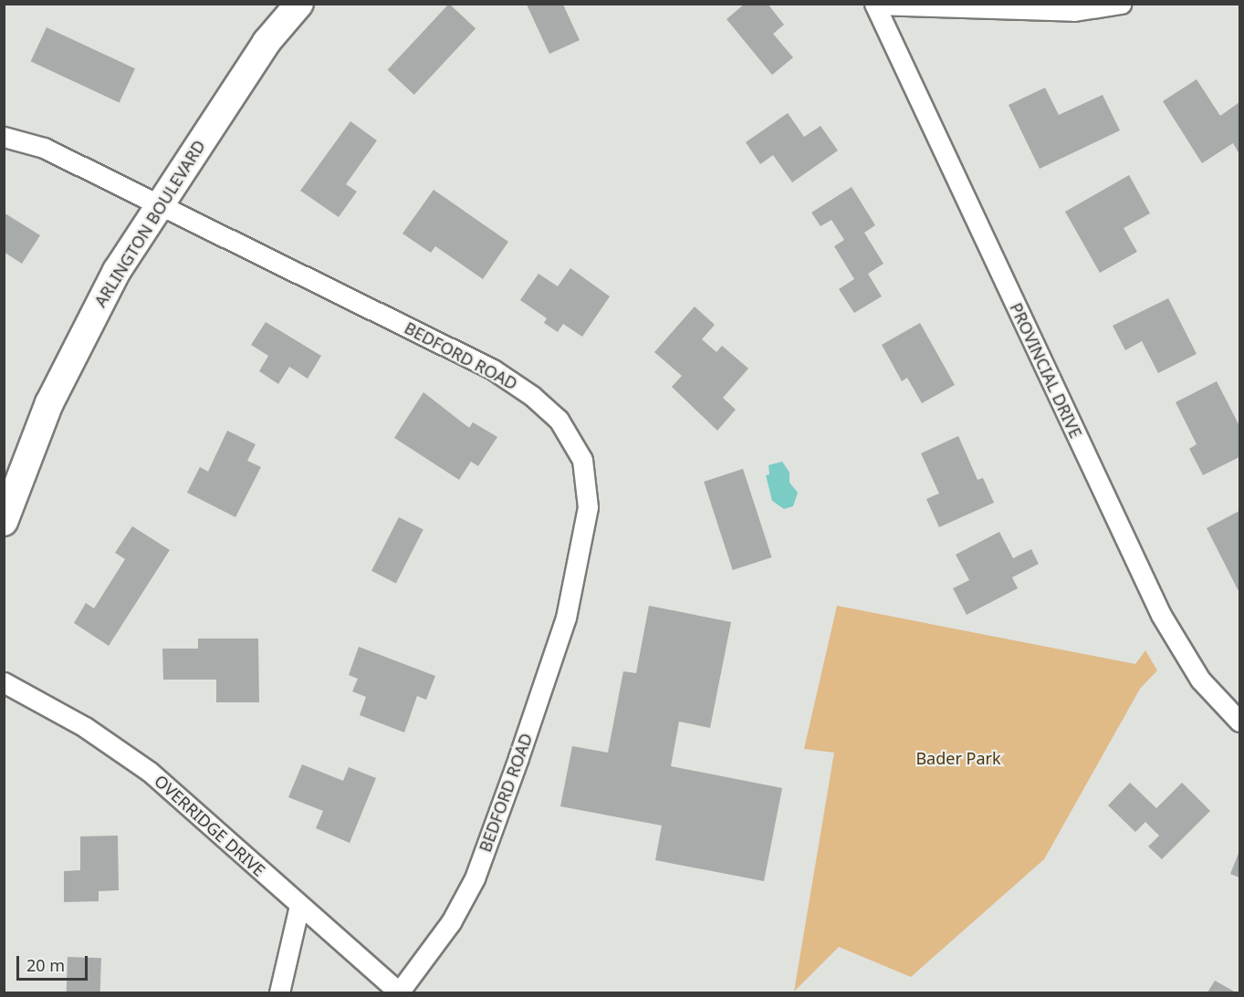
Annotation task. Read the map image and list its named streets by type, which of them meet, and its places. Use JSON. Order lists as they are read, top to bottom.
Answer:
{
  "streets": {
    "street": [
      "ARLINGTON BOULEVARD",
      "BEDFORD ROAD",
      "PROVINCIAL DRIVE",
      "OVERRIDGE DRIVE"
    ]
  },
  "crossings": [
    ["ARLINGTON BOULEVARD", "BEDFORD ROAD"],
    ["BEDFORD ROAD", "OVERRIDGE DRIVE"]
  ],
  "parks": ["Bader Park"],
  "scale_bar": "20 m"
}
